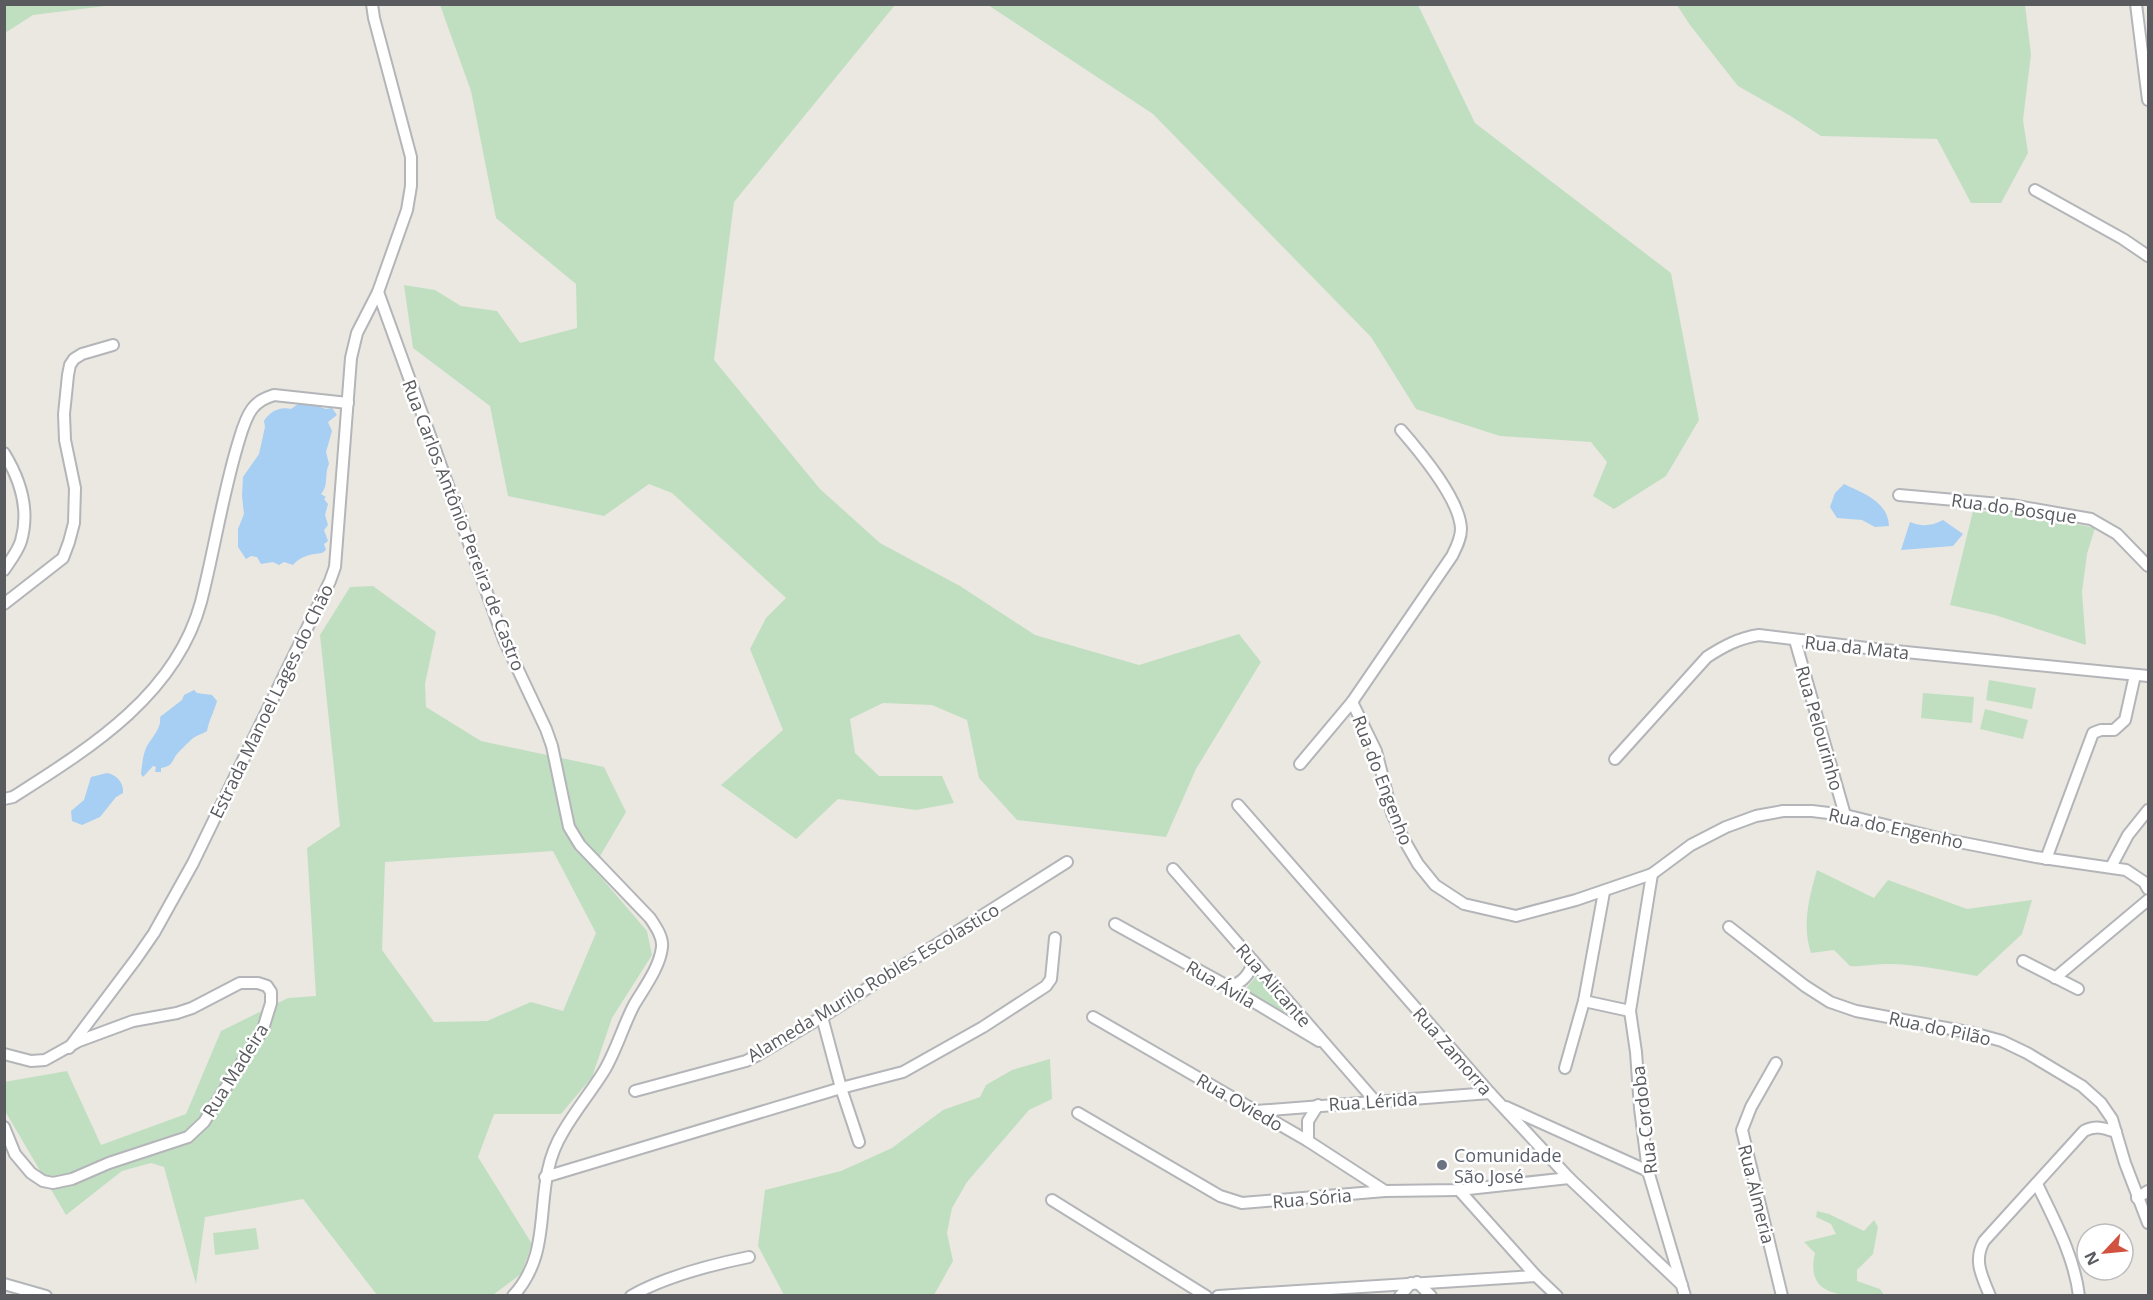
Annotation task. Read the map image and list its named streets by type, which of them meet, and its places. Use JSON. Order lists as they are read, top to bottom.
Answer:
{
  "streets": {
    "street": [
      "Rua do Bosque",
      "Rua Carlos Antônio Pereira de Castro",
      "Rua da Mata",
      "Estrada Manoel Lages do Chão",
      "Rua Pelourinho",
      "Rua do Engenho",
      "Alameda Murilo Robles Escolastico",
      "Rua Ávila",
      "Rua Alicante",
      "Rua do Pilão",
      "Rua Zamorra",
      "Rua Madeira",
      "Rua Lérida",
      "Rua Oviedo",
      "Rua Cordoba",
      "Rua Almeria",
      "Rua Sória"
    ]
  },
  "crossings": [
    ["Rua Carlos Antônio Pereira de Castro", "Estrada Manoel Lages do Chão"],
    ["Rua da Mata", "Rua Pelourinho"],
    ["Estrada Manoel Lages do Chão", "Rua Madeira"],
    ["Rua Pelourinho", "Rua do Engenho"],
    ["Rua do Engenho", "Rua Cordoba"],
    ["Rua Ávila", "Rua Alicante"],
    ["Rua Alicante", "Rua Lérida"],
    ["Rua Zamorra", "Rua Lérida"],
    ["Rua Zamorra", "Rua Cordoba"],
    ["Rua Zamorra", "Rua Sória"],
    ["Rua Lérida", "Rua Oviedo"],
    ["Rua Oviedo", "Rua Sória"]
  ],
  "places": ["Comunidade São José"],
  "north": "bottom left"
}
